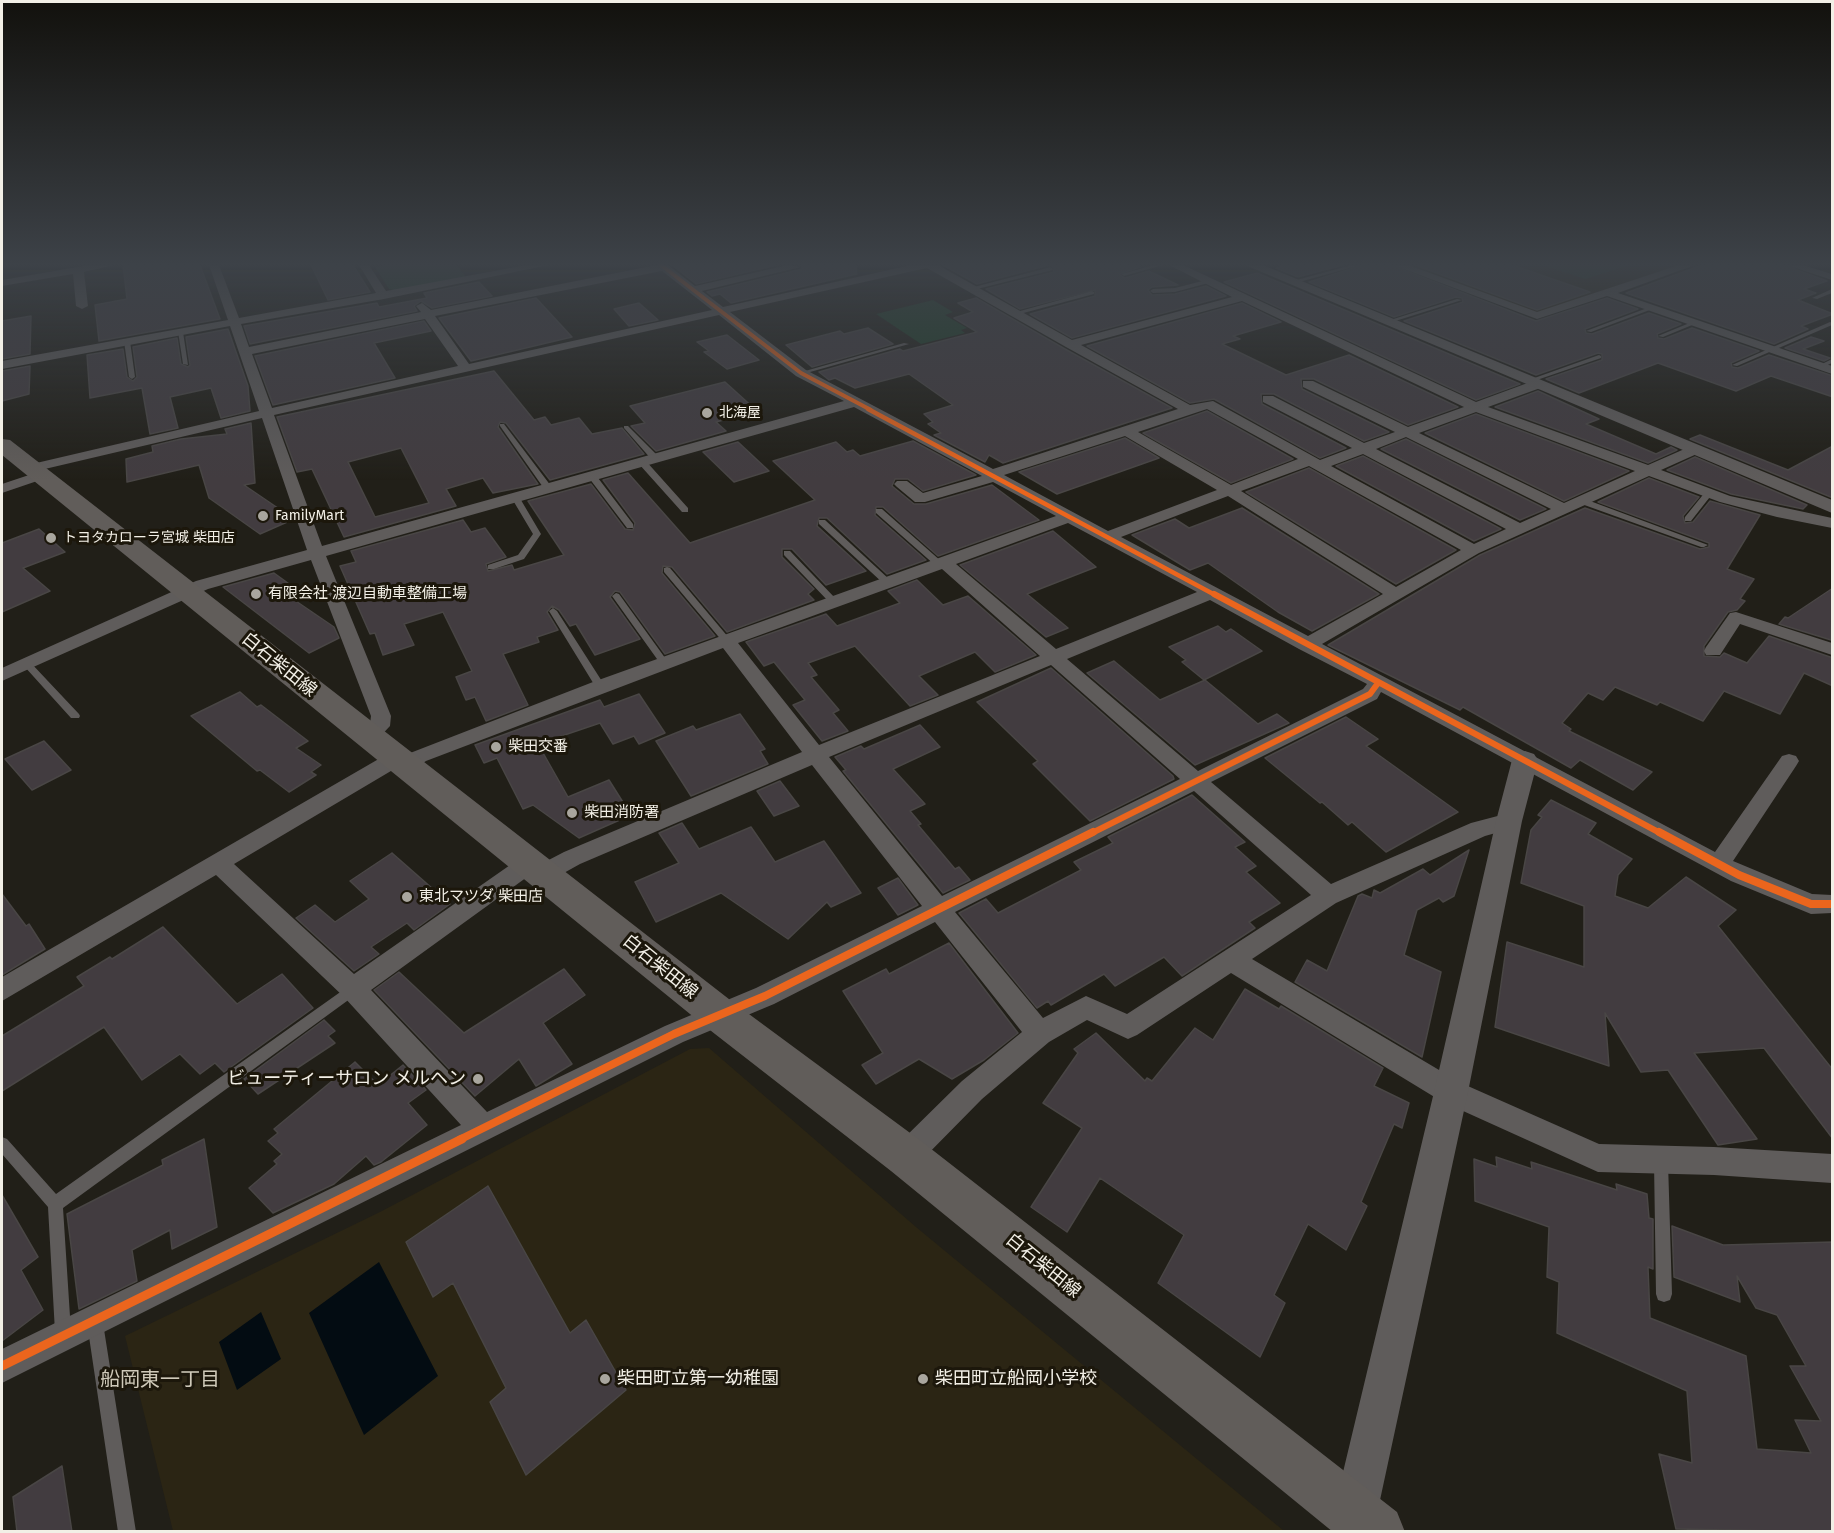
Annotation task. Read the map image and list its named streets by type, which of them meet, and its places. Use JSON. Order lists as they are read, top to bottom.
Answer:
{
  "streets": {
    "main road": ["白石柴田線"]
  },
  "districts": ["船岡東一丁目"],
  "places": [
    "北海屋",
    "FamilyMart",
    "トヨタカローラ宮城 柴田店",
    "有限会社 渡辺自動車整備工場",
    "柴田交番",
    "柴田消防署",
    "東北マツダ 柴田店",
    "ビューティーサロン メルヘン",
    "柴田町立第一幼稚園",
    "柴田町立船岡小学校"
  ]
}
